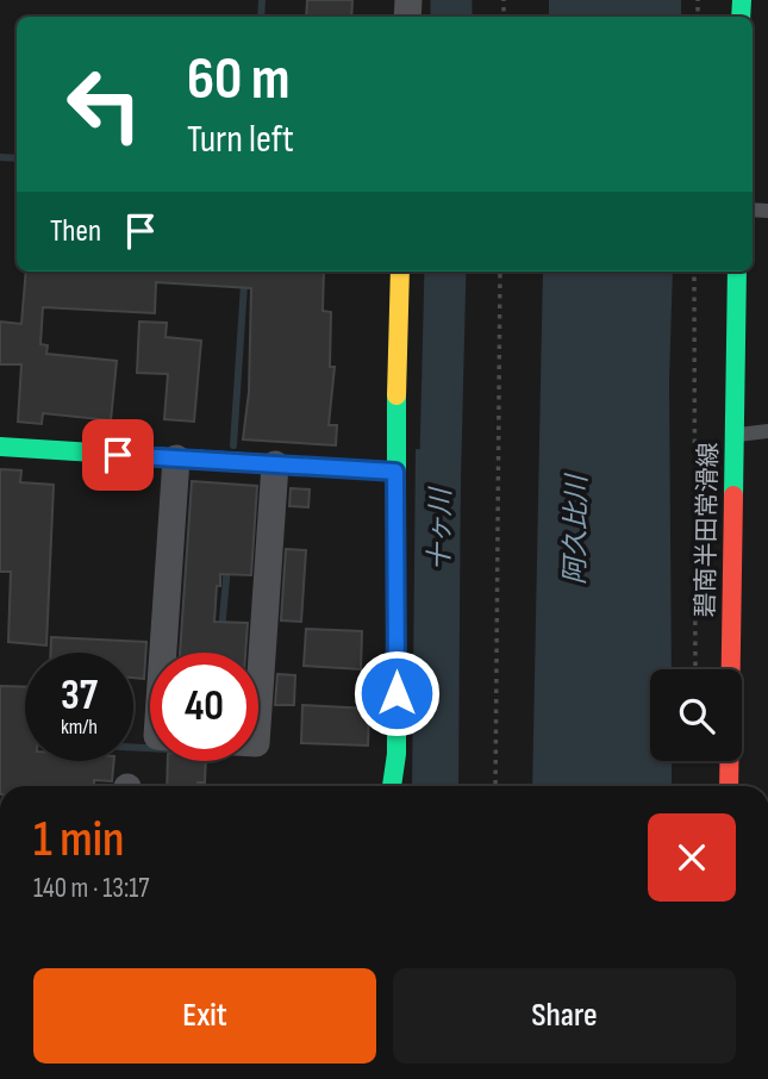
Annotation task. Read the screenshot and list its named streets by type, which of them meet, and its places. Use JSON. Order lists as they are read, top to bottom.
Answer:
{
  "streets": {
    "street": ["碧南半田常滑線"]
  },
  "water": ["十ヶ川", "阿久比川"],
  "page": {
    "turn": ["60 m", "Turn left"],
    "then": "Then",
    "speed": "37 km/h",
    "limit": "40",
    "heading": ["1 min", "140 m · 13:17"],
    "buttons": ["Exit", "Share"]
  }
}
